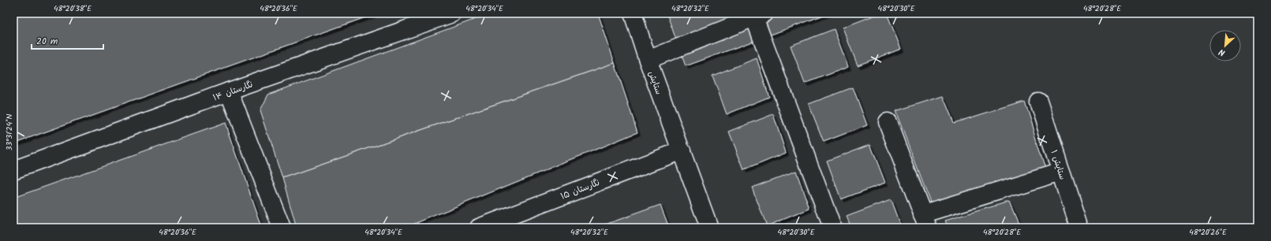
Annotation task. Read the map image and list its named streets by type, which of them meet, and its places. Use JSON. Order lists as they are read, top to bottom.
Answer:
{
  "streets": {
    "street": [
      "ستایش",
      "نگارستان ۱۴",
      "ستایش ۱",
      "نگارستان ۱۵"
    ]
  },
  "crossings": [
    ["ستایش", "نگارستان ۱۵"]
  ],
  "scale_bar": "20 m",
  "north": "bottom left",
  "coordinates": [
    "48°20'38\"E",
    "48°20'36\"E",
    "48°20'34\"E",
    "48°20'32\"E",
    "48°20'30\"E",
    "48°20'28\"E",
    "33°31'24\"N",
    "48°20'26\"E"
  ]
}
